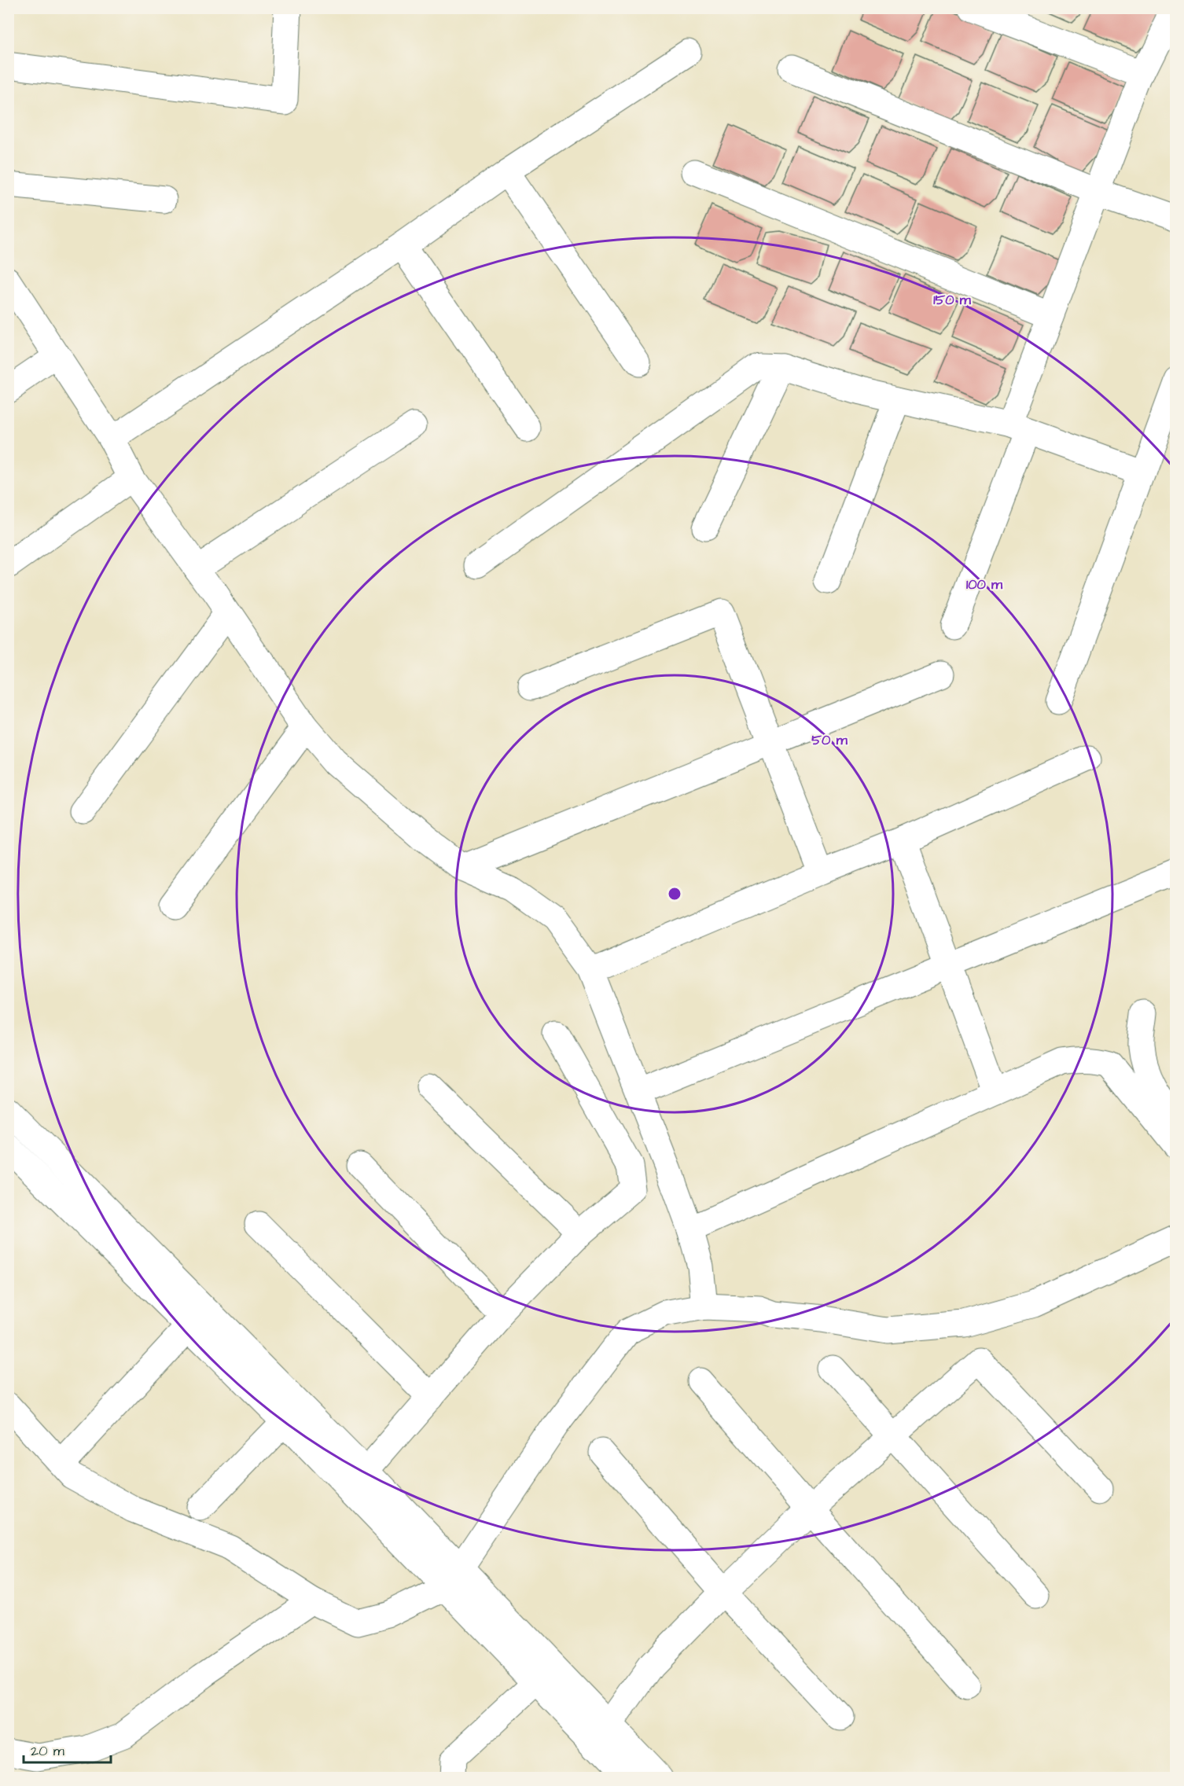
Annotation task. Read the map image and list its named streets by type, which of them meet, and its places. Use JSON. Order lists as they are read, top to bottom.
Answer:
{
  "scale_bar": "20 m",
  "rings": ["150 m", "100 m", "50 m"]
}
